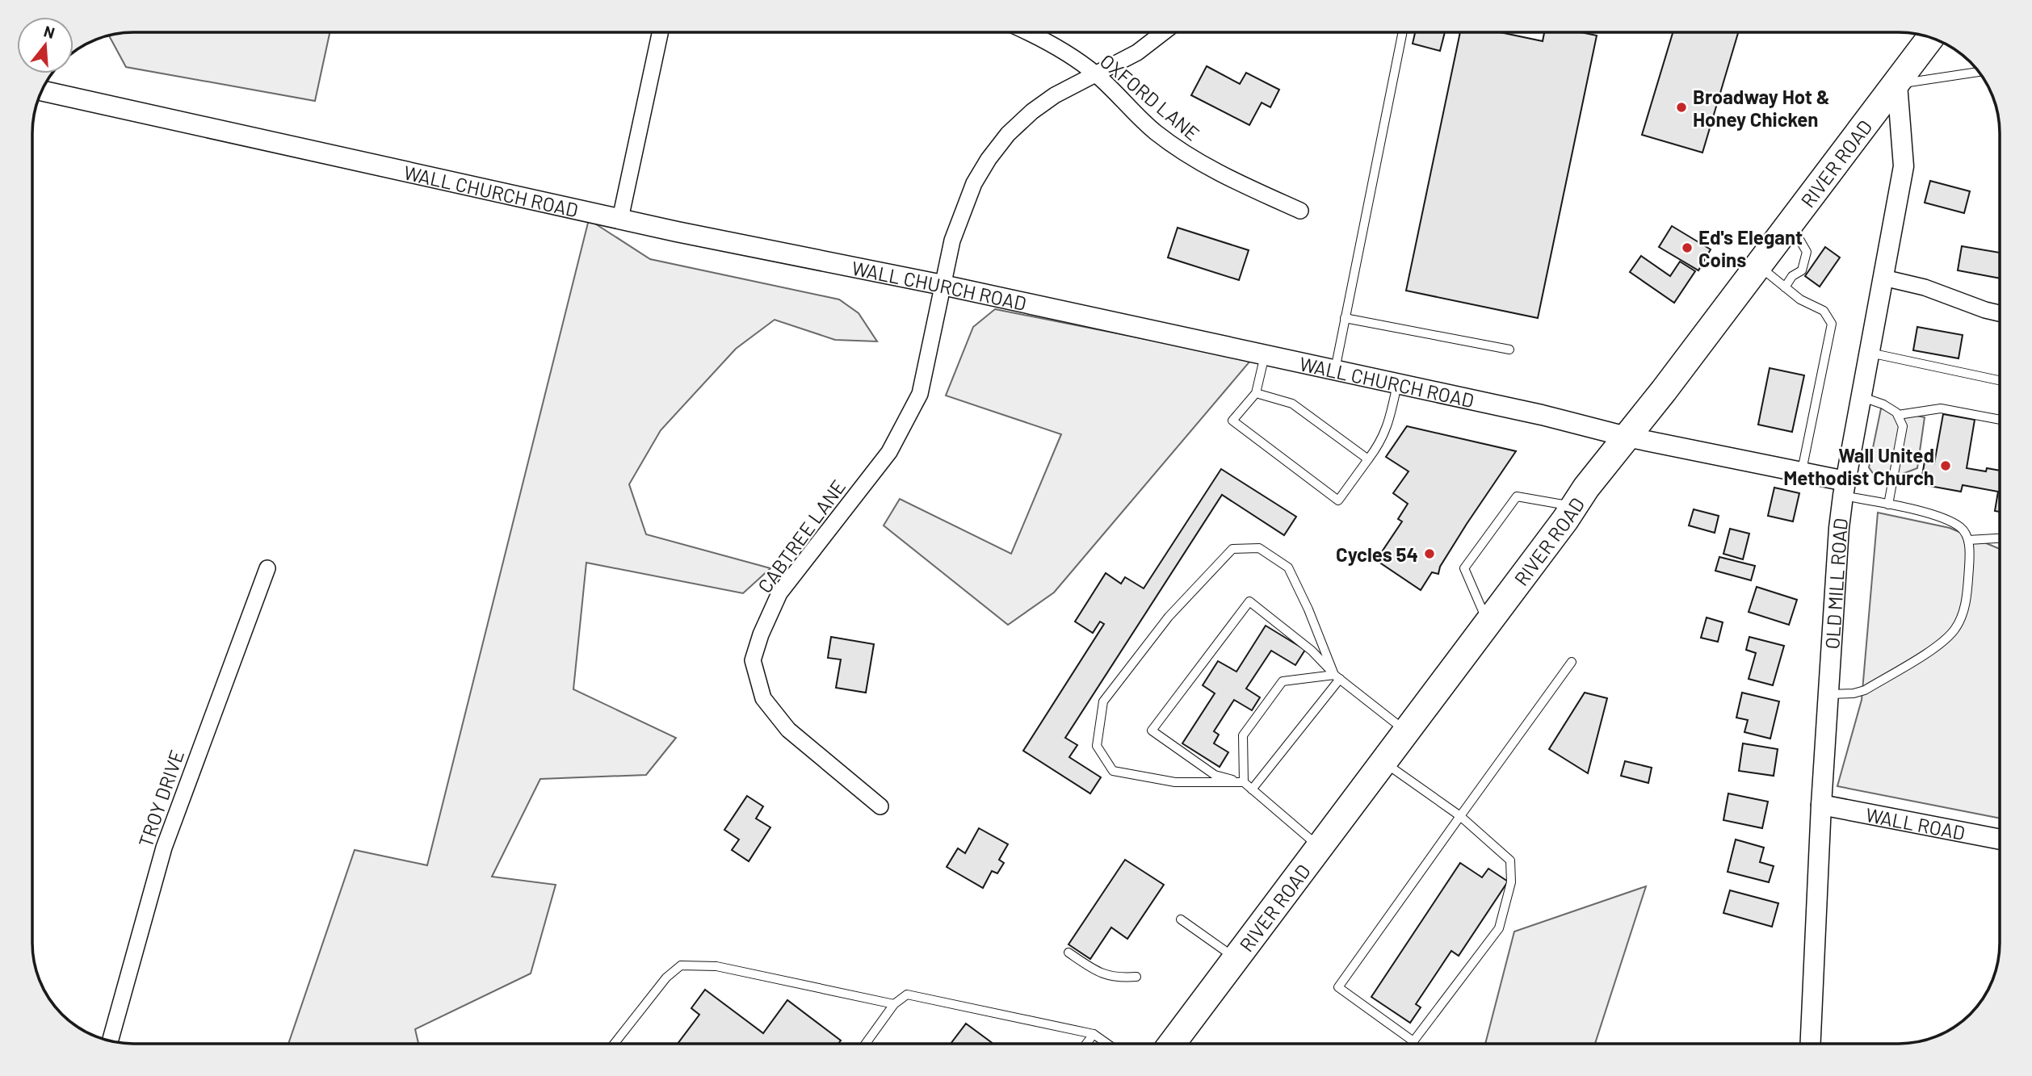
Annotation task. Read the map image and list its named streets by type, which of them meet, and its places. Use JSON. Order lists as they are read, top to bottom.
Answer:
{
  "streets": {
    "highway": ["RIVER ROAD"],
    "street": [
      "OXFORD LANE",
      "WALL CHURCH ROAD",
      "CABTREE LANE",
      "OLD MILL ROAD",
      "TROY DRIVE",
      "WALL ROAD"
    ]
  },
  "crossings": [
    ["OXFORD LANE", "CABTREE LANE"],
    ["RIVER ROAD", "WALL CHURCH ROAD"],
    ["RIVER ROAD", "OLD MILL ROAD"],
    ["WALL CHURCH ROAD", "CABTREE LANE"],
    ["WALL CHURCH ROAD", "OLD MILL ROAD"],
    ["OLD MILL ROAD", "WALL ROAD"]
  ],
  "places": [
    "Broadway Hot & Honey Chicken",
    "Ed's Elegant Coins",
    "Wall United Methodist Church",
    "Cycles 54"
  ],
  "north": "top"
}
